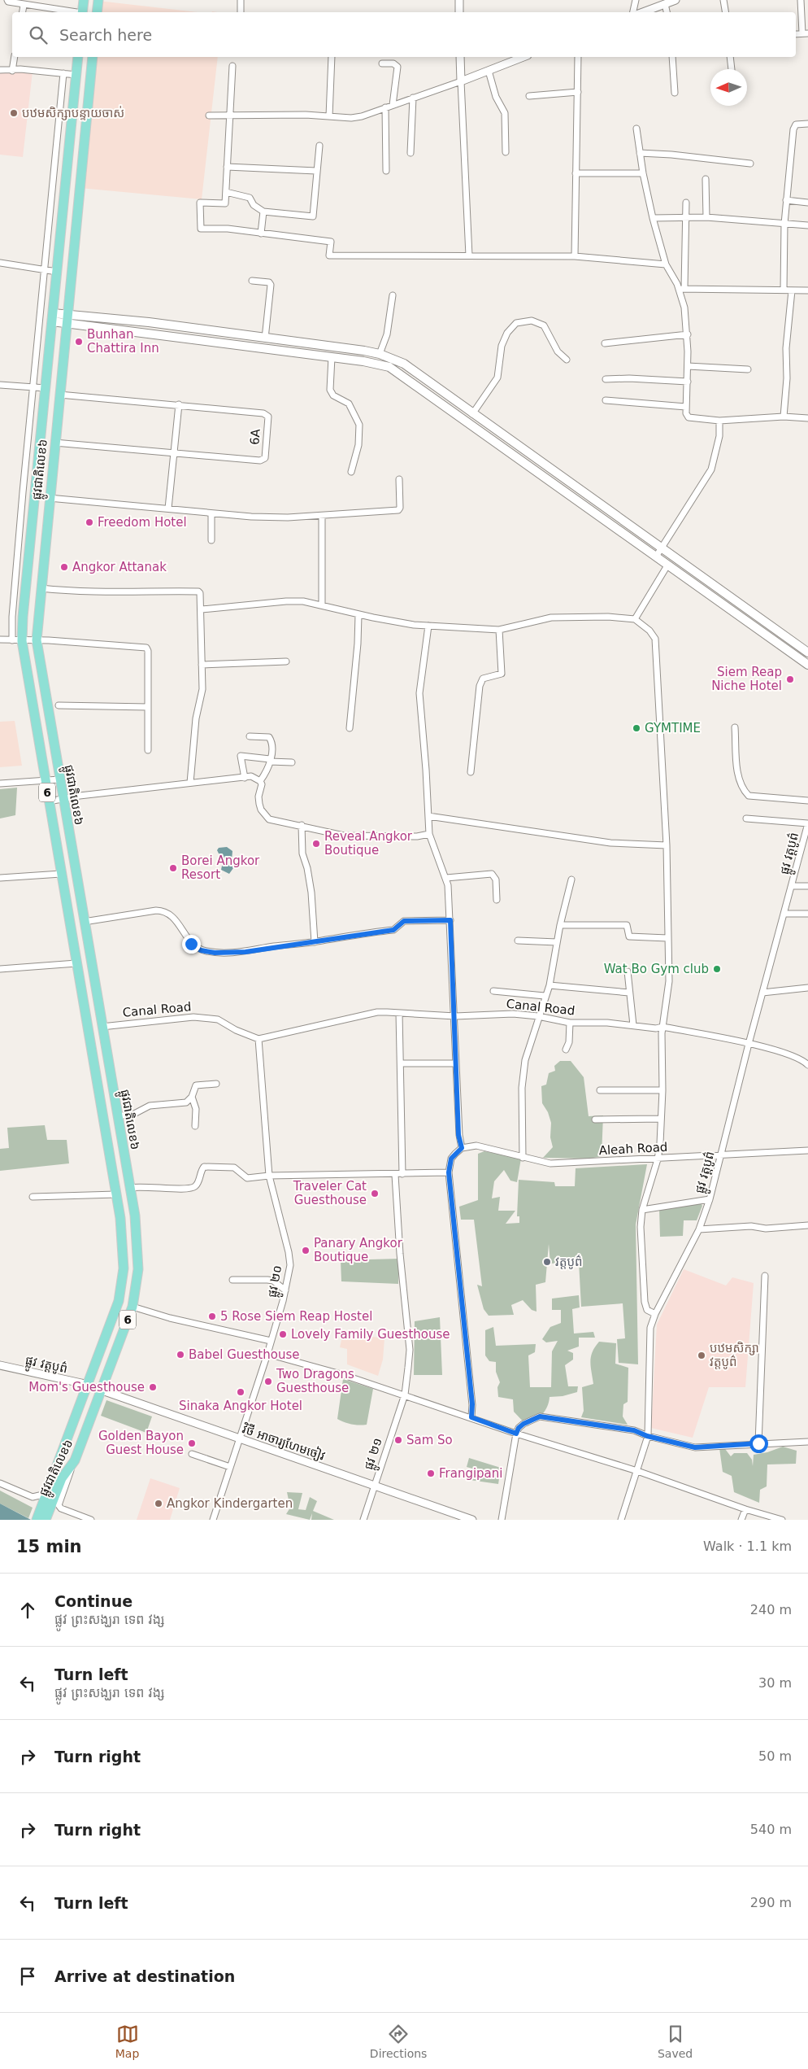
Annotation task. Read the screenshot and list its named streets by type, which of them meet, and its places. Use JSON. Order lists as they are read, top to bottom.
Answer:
{
  "streets": {
    "main road": ["ផ្លូវជាតិលេខ៦", "6"],
    "street": [
      "6A",
      "ផ្លូវ វត្តបូព៌",
      "Canal Road",
      "Aleah Road",
      "ផ្លូវ ២០",
      "វិថី អាចារ្យហែមចៀវ",
      "ផ្លូវ ២១"
    ]
  },
  "crossings": [
    ["6A", "ផ្លូវជាតិលេខ៦"],
    ["ផ្លូវជាតិលេខ៦", "ផ្លូវ វត្តបូព៌"],
    ["ផ្លូវជាតិលេខ៦", "Canal Road"],
    ["ផ្លូវជាតិលេខ៦", "វិថី អាចារ្យហែមចៀវ"],
    ["ផ្លូវ វត្តបូព៌", "Canal Road"],
    ["ផ្លូវ វត្តបូព៌", "Aleah Road"],
    ["ផ្លូវ វត្តបូព៌", "វិថី អាចារ្យហែមចៀវ"],
    ["Canal Road", "ផ្លូវ ២០"],
    ["ផ្លូវ ២០", "វិថី អាចារ្យហែមចៀវ"],
    ["វិថី អាចារ្យហែមចៀវ", "ផ្លូវ ២១"]
  ],
  "places": [
    "បឋមសិក្សាបន្ទាយចាស់",
    "Bunhan Chattira Inn",
    "Freedom Hotel",
    "Angkor Attanak",
    "Siem Reap Niche Hotel",
    "GYMTIME",
    "Reveal Angkor Boutique",
    "Borei Angkor Resort",
    "Wat Bo Gym club",
    "Traveler Cat Guesthouse",
    "Panary Angkor Boutique",
    "វត្តបូព៌",
    "5 Rose Siem Reap Hostel",
    "Lovely Family Guesthouse",
    "Babel Guesthouse",
    "បឋមសិក្សា វត្តបូព៌",
    "Two Dragons Guesthouse",
    "Mom's Guesthouse",
    "Sinaka Angkor Hotel",
    "Sam So",
    "Golden Bayon Guest House",
    "Frangipani",
    "Angkor Kindergarten"
  ],
  "north": "left",
  "page": {
    "search": "Search here",
    "heading": ["15 min", "Walk · 1.1 km"],
    "list": [
      ["Continue", "ផ្លូវ ព្រះសង្ឃរា ទេព វង្ស", "240 m"],
      ["Turn left", "ផ្លូវ ព្រះសង្ឃរា ទេព វង្ស", "30 m"],
      ["Turn right", "50 m"],
      ["Turn right", "540 m"],
      ["Turn left", "290 m"],
      "Arrive at destination"
    ],
    "nav": ["Map", "Directions", "Saved"]
  }
}
